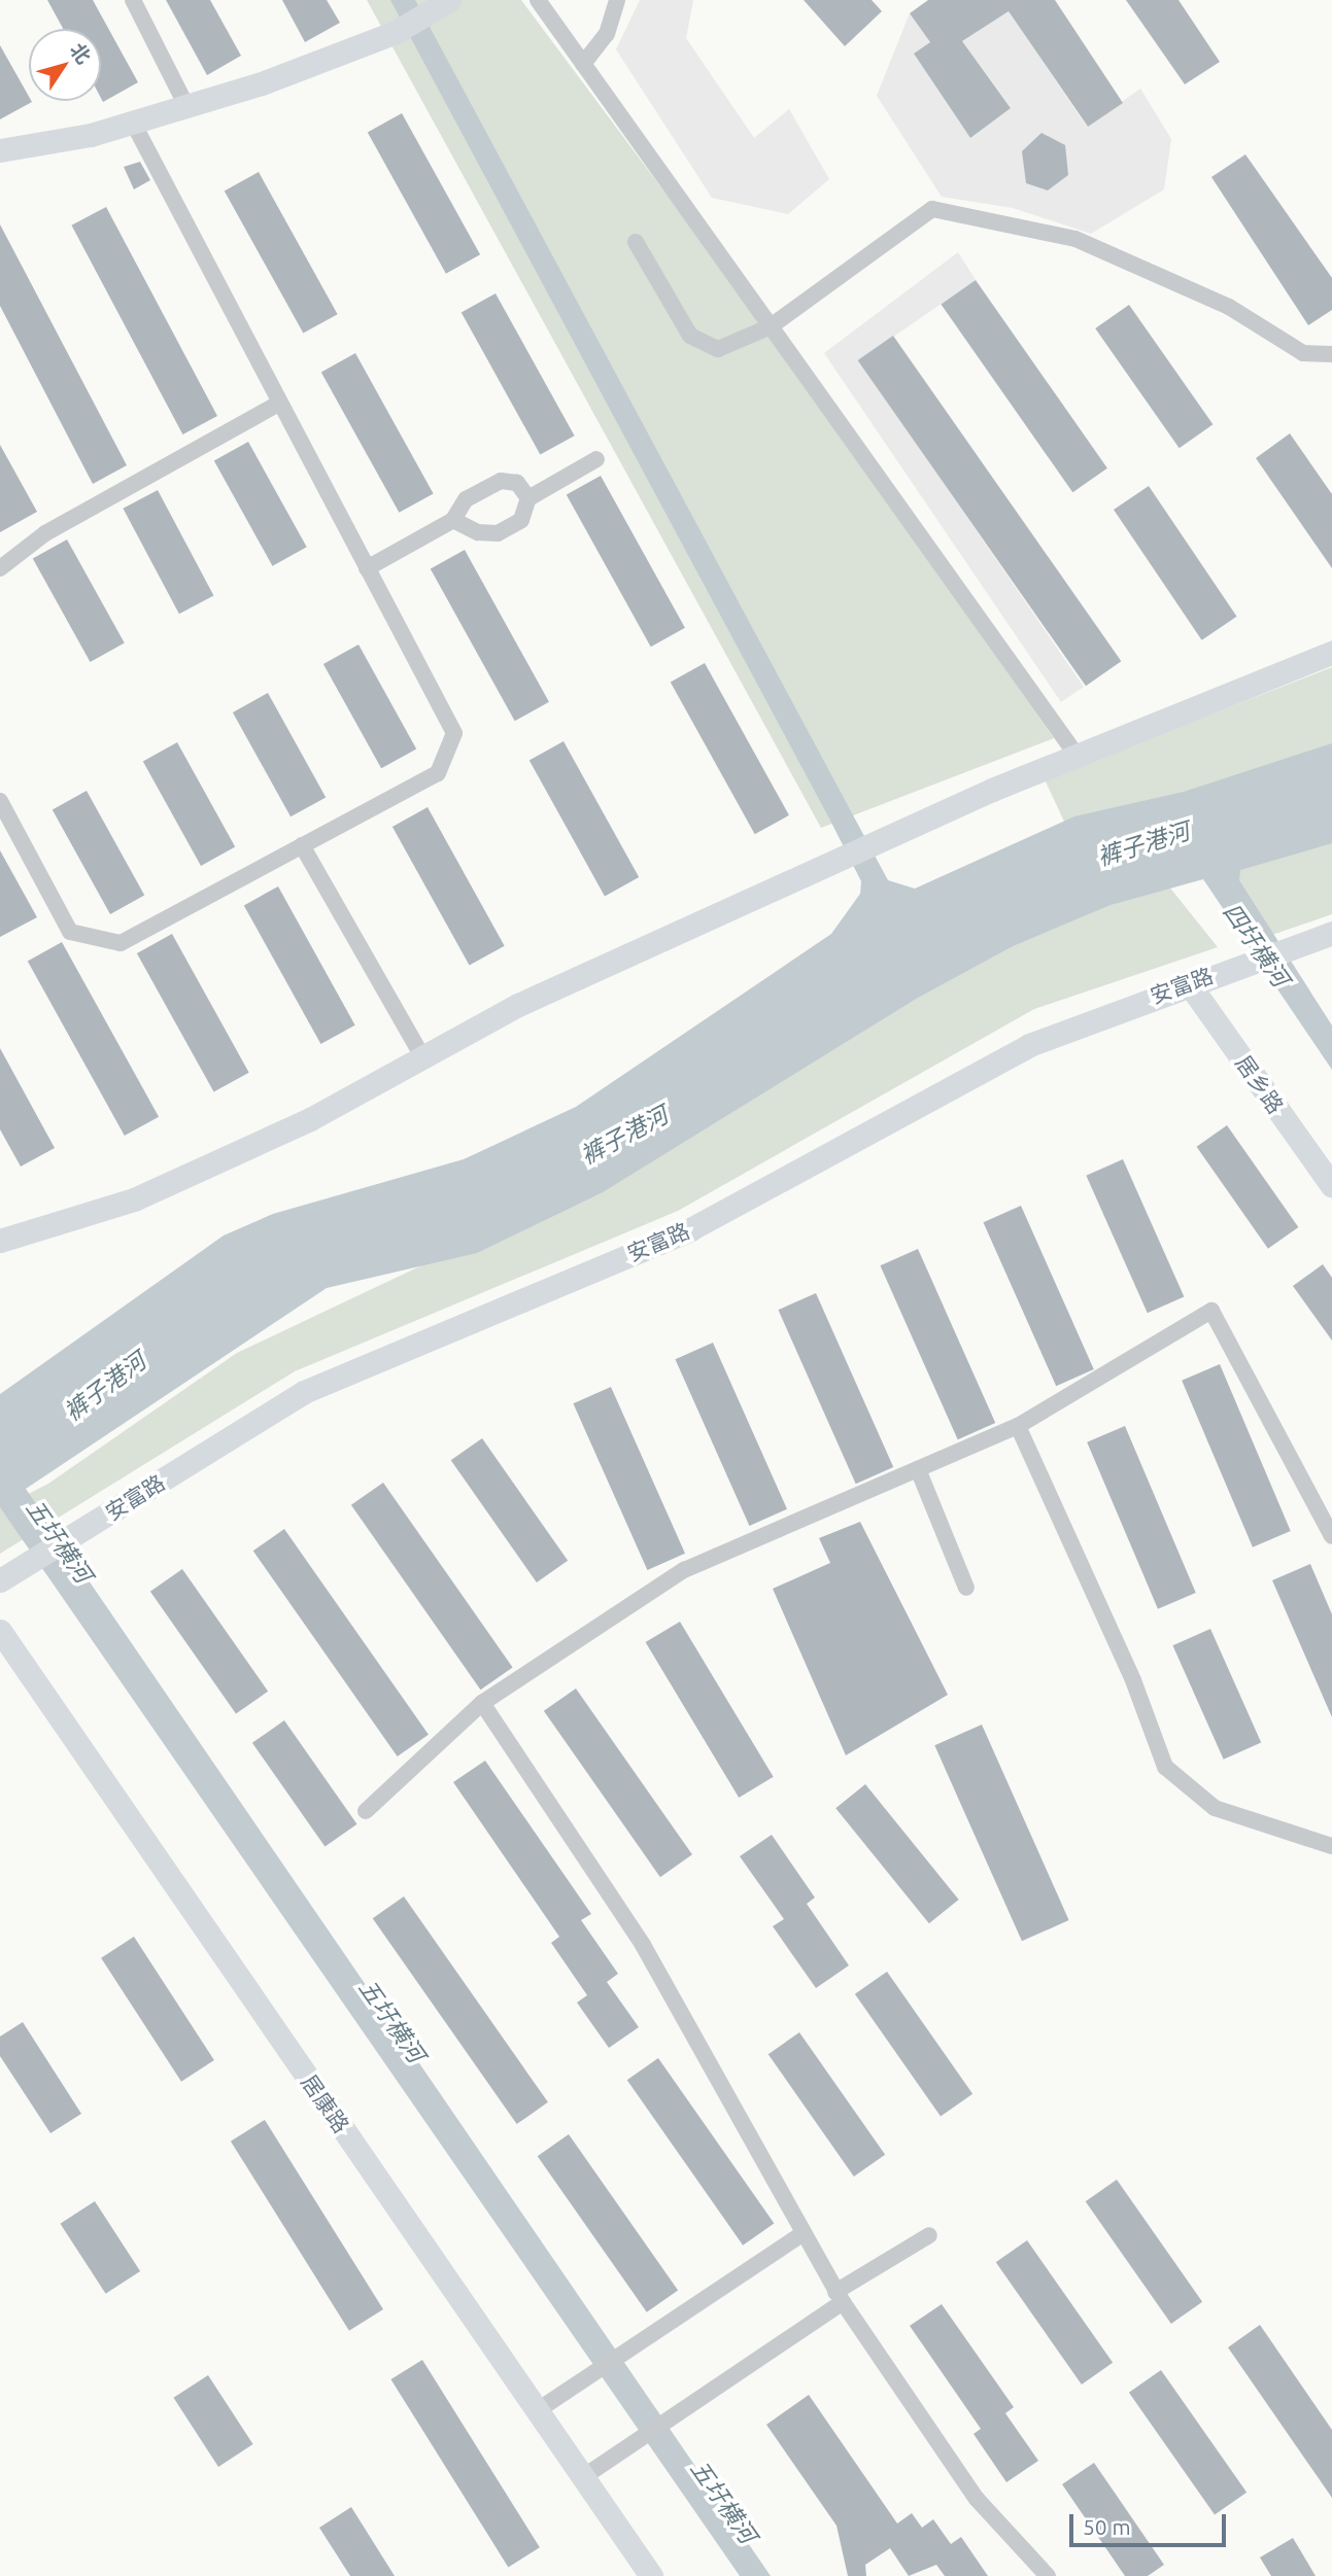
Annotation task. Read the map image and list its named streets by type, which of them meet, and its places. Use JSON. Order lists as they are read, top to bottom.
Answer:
{
  "streets": {
    "street": ["安富路", "居乡路", "居康路"]
  },
  "crossings": [
    ["安富路", "居乡路"]
  ],
  "water": ["裤子港河", "四圩横河", "五圩横河"],
  "scale_bar": "50 m",
  "north": "top right"
}
